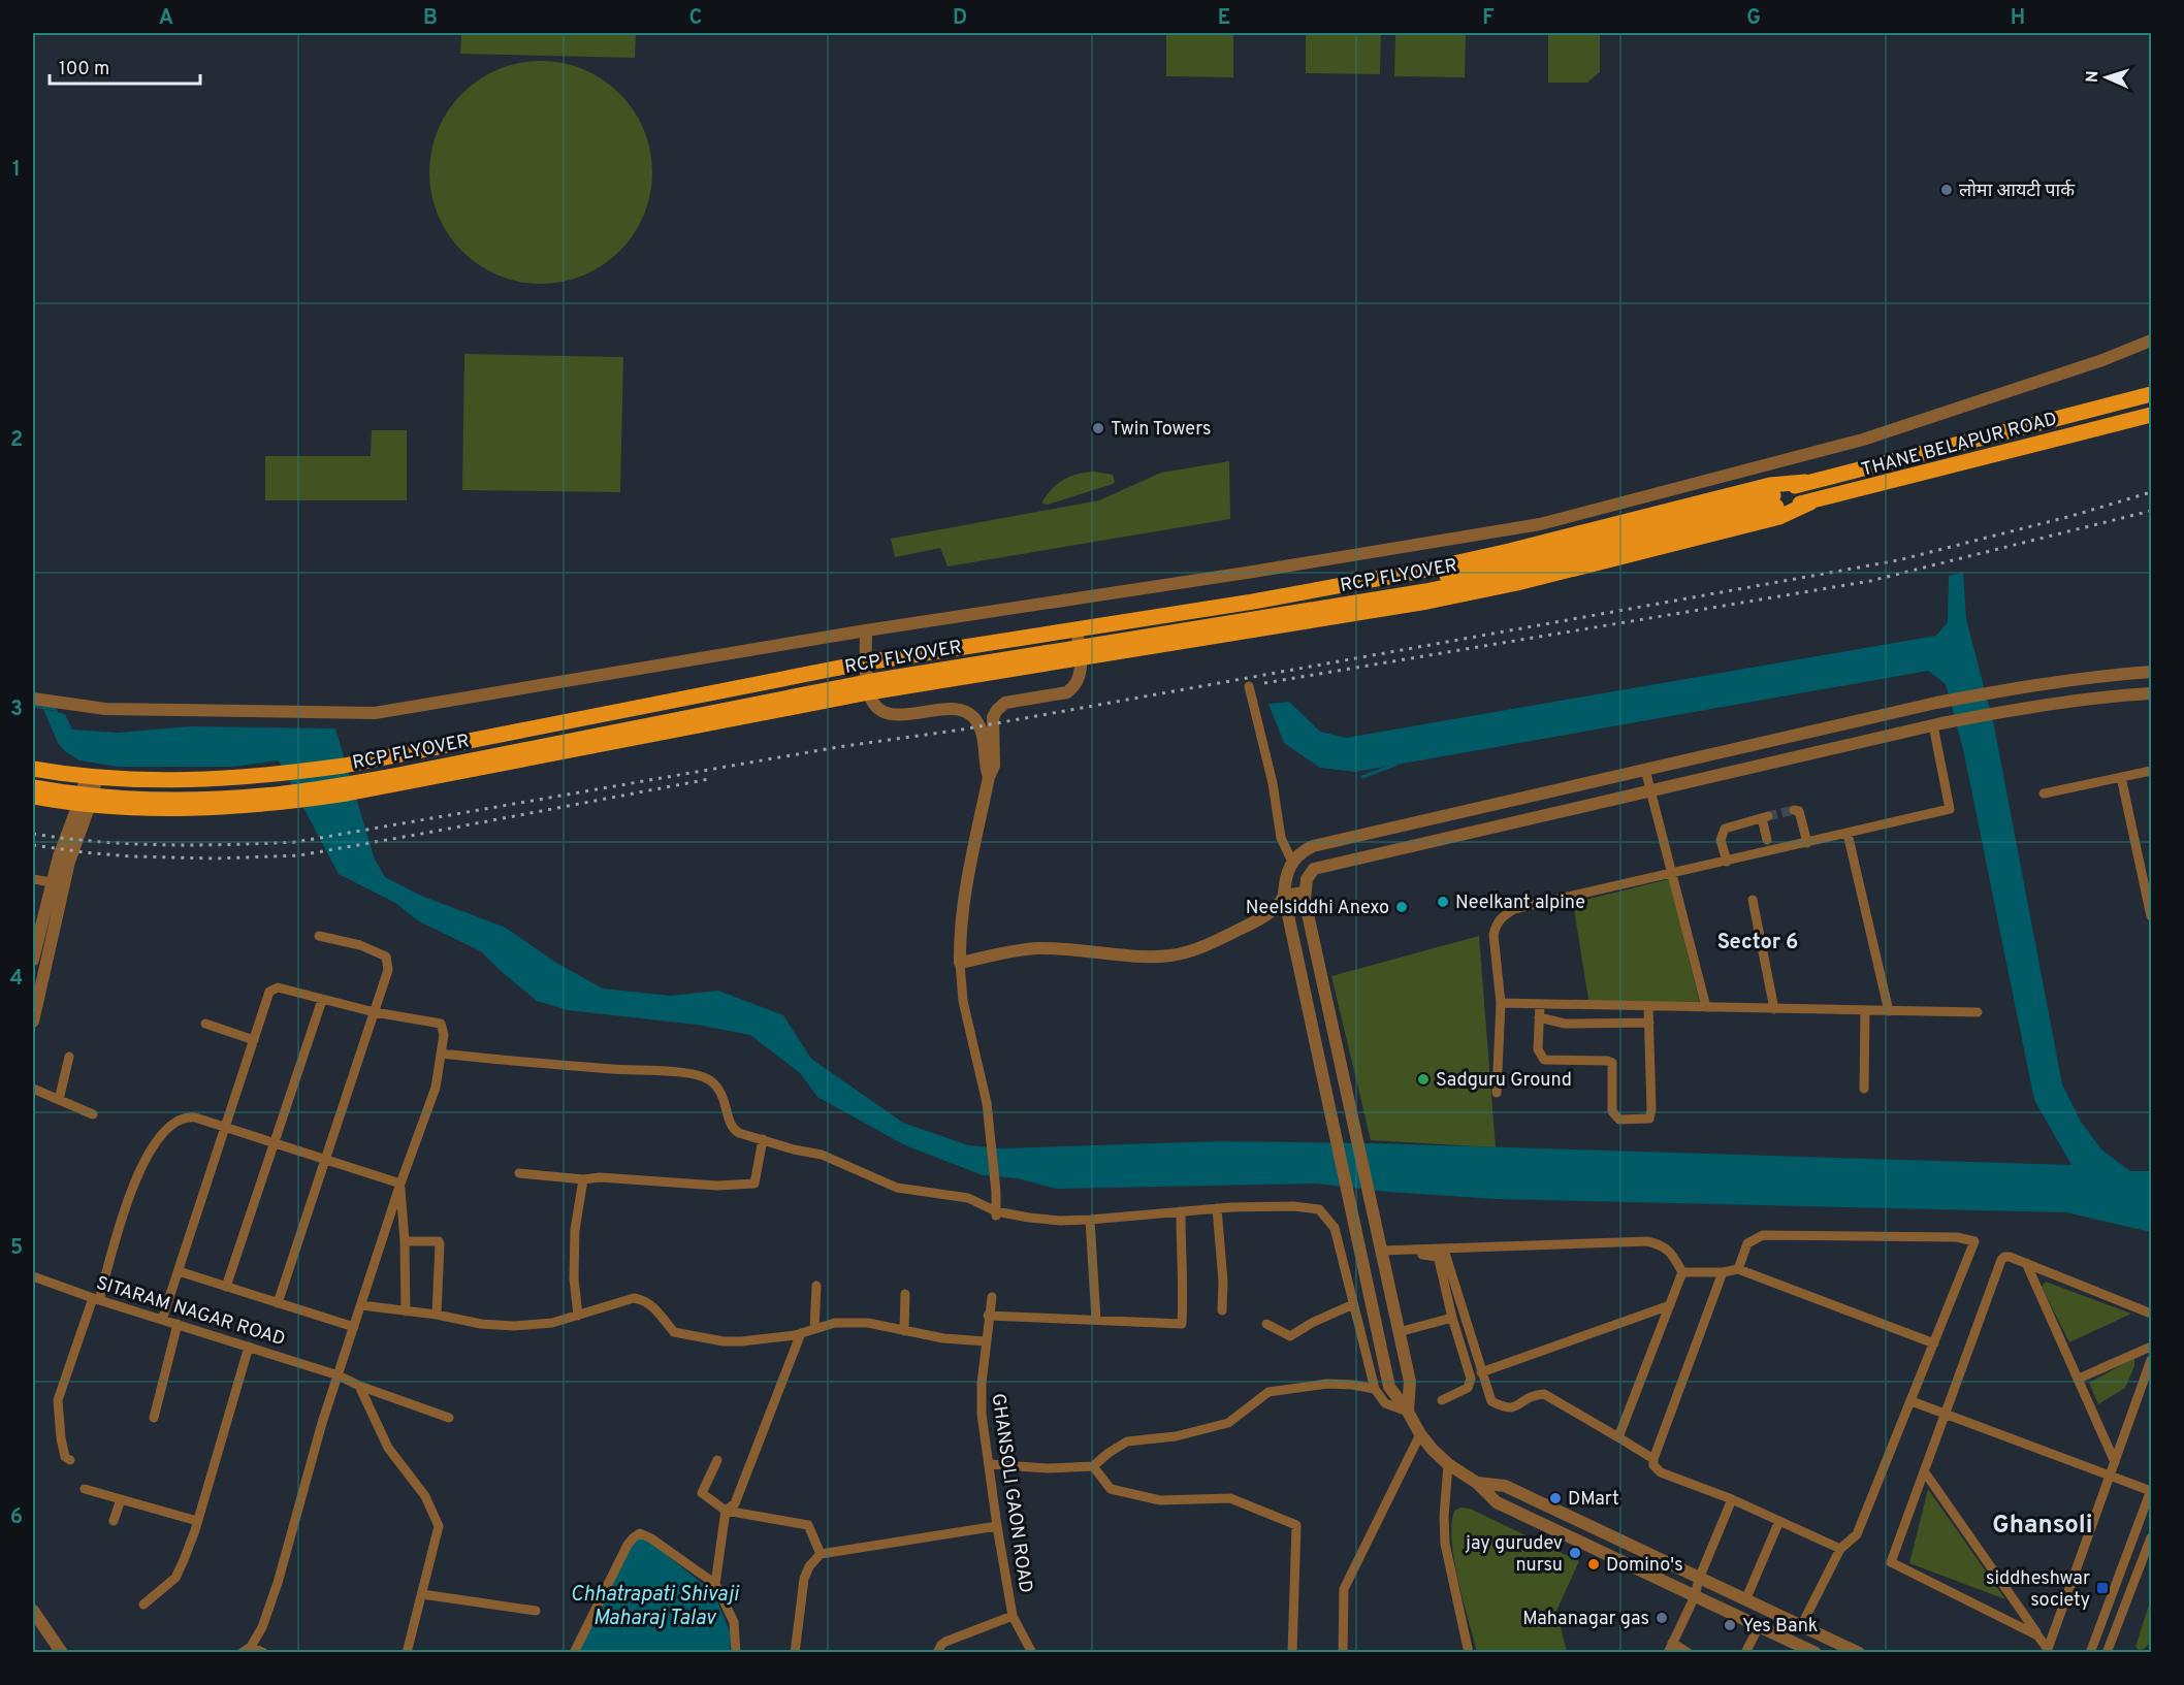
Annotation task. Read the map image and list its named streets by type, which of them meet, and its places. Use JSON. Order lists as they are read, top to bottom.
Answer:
{
  "streets": {
    "main road": ["THANE BELAPUR ROAD", "RCP FLYOVER"],
    "street": ["SITARAM NAGAR ROAD", "GHANSOLI GAON ROAD"]
  },
  "crossings": [
    ["THANE BELAPUR ROAD", "RCP FLYOVER"]
  ],
  "districts": ["Sector 6", "Ghansoli"],
  "water": ["Chhatrapati Shivaji Maharaj Talav"],
  "places": {
    "other": [
      "लोमा आयटी पार्क",
      "Twin Towers",
      "Neelkant alpine",
      "Neelsiddhi Anexo",
      "Sadguru Ground",
      "DMart",
      "jay gurudev nursu",
      "Domino's",
      "Mahanagar gas",
      "Yes Bank"
    ],
    "transit": ["siddheshwar society"]
  },
  "scale_bar": "100 m",
  "north": "left",
  "grid": {
    "columns": [
      "A",
      "B",
      "C",
      "D",
      "E",
      "F",
      "G",
      "H"
    ],
    "rows": [
      "1",
      "2",
      "3",
      "4",
      "5",
      "6"
    ]
  }
}
